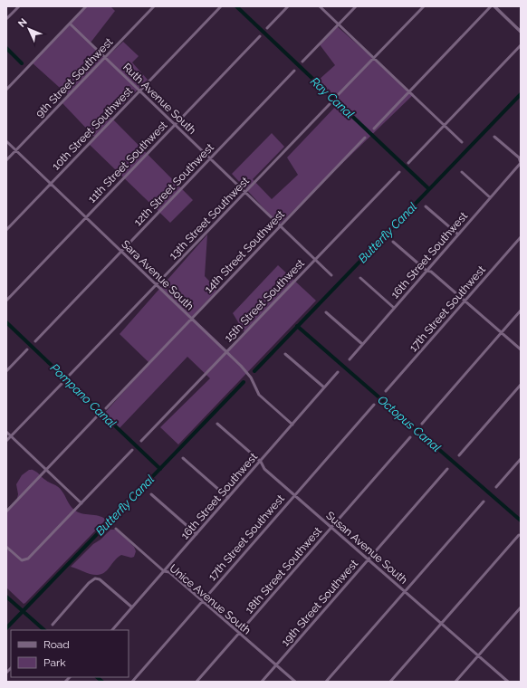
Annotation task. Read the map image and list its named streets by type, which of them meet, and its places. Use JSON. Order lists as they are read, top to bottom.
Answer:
{
  "streets": {
    "street": [
      "9th Street Southwest",
      "Ruth Avenue South",
      "10th Street Southwest",
      "11th Street Southwest",
      "12th Street Southwest",
      "13th Street Southwest",
      "14th Street Southwest",
      "16th Street Southwest",
      "Sara Avenue South",
      "15th Street Southwest",
      "17th Street Southwest",
      "Susan Avenue South",
      "18th Street Southwest",
      "Unice Avenue South",
      "19th Street Southwest"
    ]
  },
  "crossings": [
    ["9th Street Southwest", "Ruth Avenue South"],
    ["9th Street Southwest", "Sara Avenue South"],
    ["Ruth Avenue South", "10th Street Southwest"],
    ["Ruth Avenue South", "11th Street Southwest"],
    ["Ruth Avenue South", "12th Street Southwest"],
    ["Ruth Avenue South", "13th Street Southwest"],
    ["Ruth Avenue South", "14th Street Southwest"],
    ["Ruth Avenue South", "15th Street Southwest"],
    ["10th Street Southwest", "Sara Avenue South"],
    ["11th Street Southwest", "Sara Avenue South"],
    ["12th Street Southwest", "Sara Avenue South"],
    ["13th Street Southwest", "Sara Avenue South"],
    ["14th Street Southwest", "Sara Avenue South"],
    ["16th Street Southwest", "Sara Avenue South"],
    ["16th Street Southwest", "Susan Avenue South"],
    ["16th Street Southwest", "Unice Avenue South"],
    ["Sara Avenue South", "15th Street Southwest"],
    ["17th Street Southwest", "Susan Avenue South"],
    ["17th Street Southwest", "Unice Avenue South"],
    ["Susan Avenue South", "18th Street Southwest"],
    ["Susan Avenue South", "19th Street Southwest"],
    ["18th Street Southwest", "Unice Avenue South"],
    ["Unice Avenue South", "19th Street Southwest"]
  ],
  "water": [
    "Ray Canal",
    "Butterfly Canal",
    "Pompano Canal",
    "Octopus Canal"
  ],
  "legend": ["Road", "Park"],
  "north": "top left"
}
